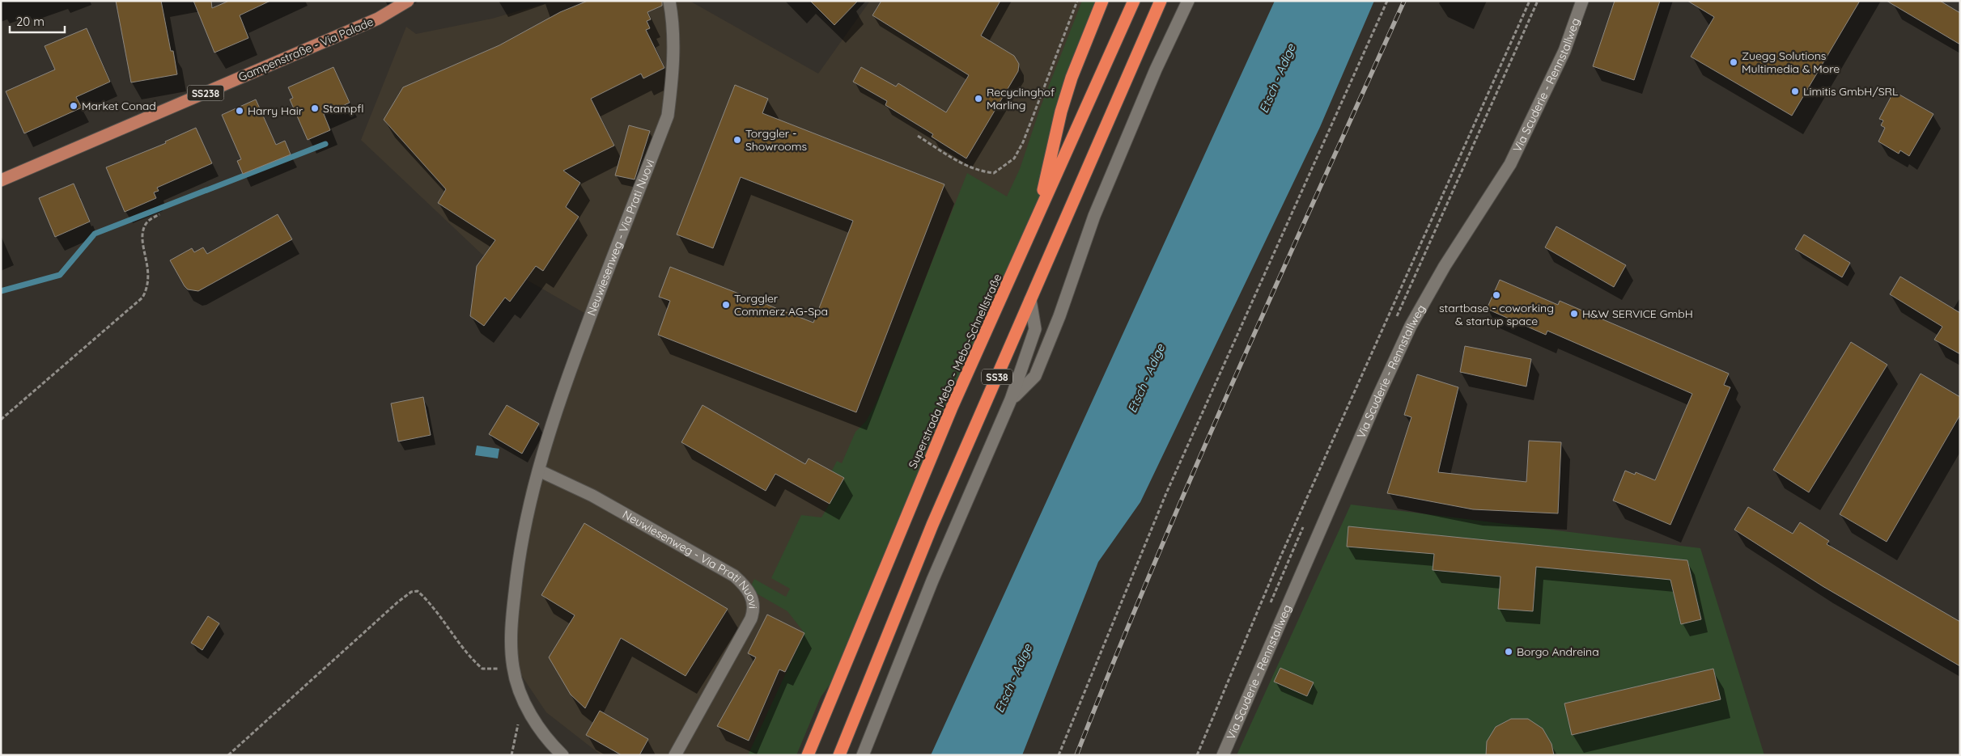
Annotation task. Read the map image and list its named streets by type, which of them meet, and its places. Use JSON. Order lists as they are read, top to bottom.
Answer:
{
  "streets": {
    "highway": ["Superstrada Mebo - Mebo-Schnellstraße", "SS38"],
    "main road": ["Gampenstraße - Via Palade", "SS238"],
    "street": ["Via Scuderie - Rennstallweg", "Neuwiesenweg - Via Prati Nuovi"]
  },
  "water": ["Etsch - Adige"],
  "places": [
    "Zuegg Solutions Multimedia & More",
    "Limitis GmbH/SRL",
    "Recyclinghof Marling",
    "Market Conad",
    "Stampfl",
    "Harry Hair",
    "Torggler - Showrooms",
    "startbase - coworking & startup space",
    "Torggler Commerz AG-Spa",
    "H&W SERVICE GmbH",
    "Borgo Andreina"
  ],
  "scale_bar": "20 m"
}
